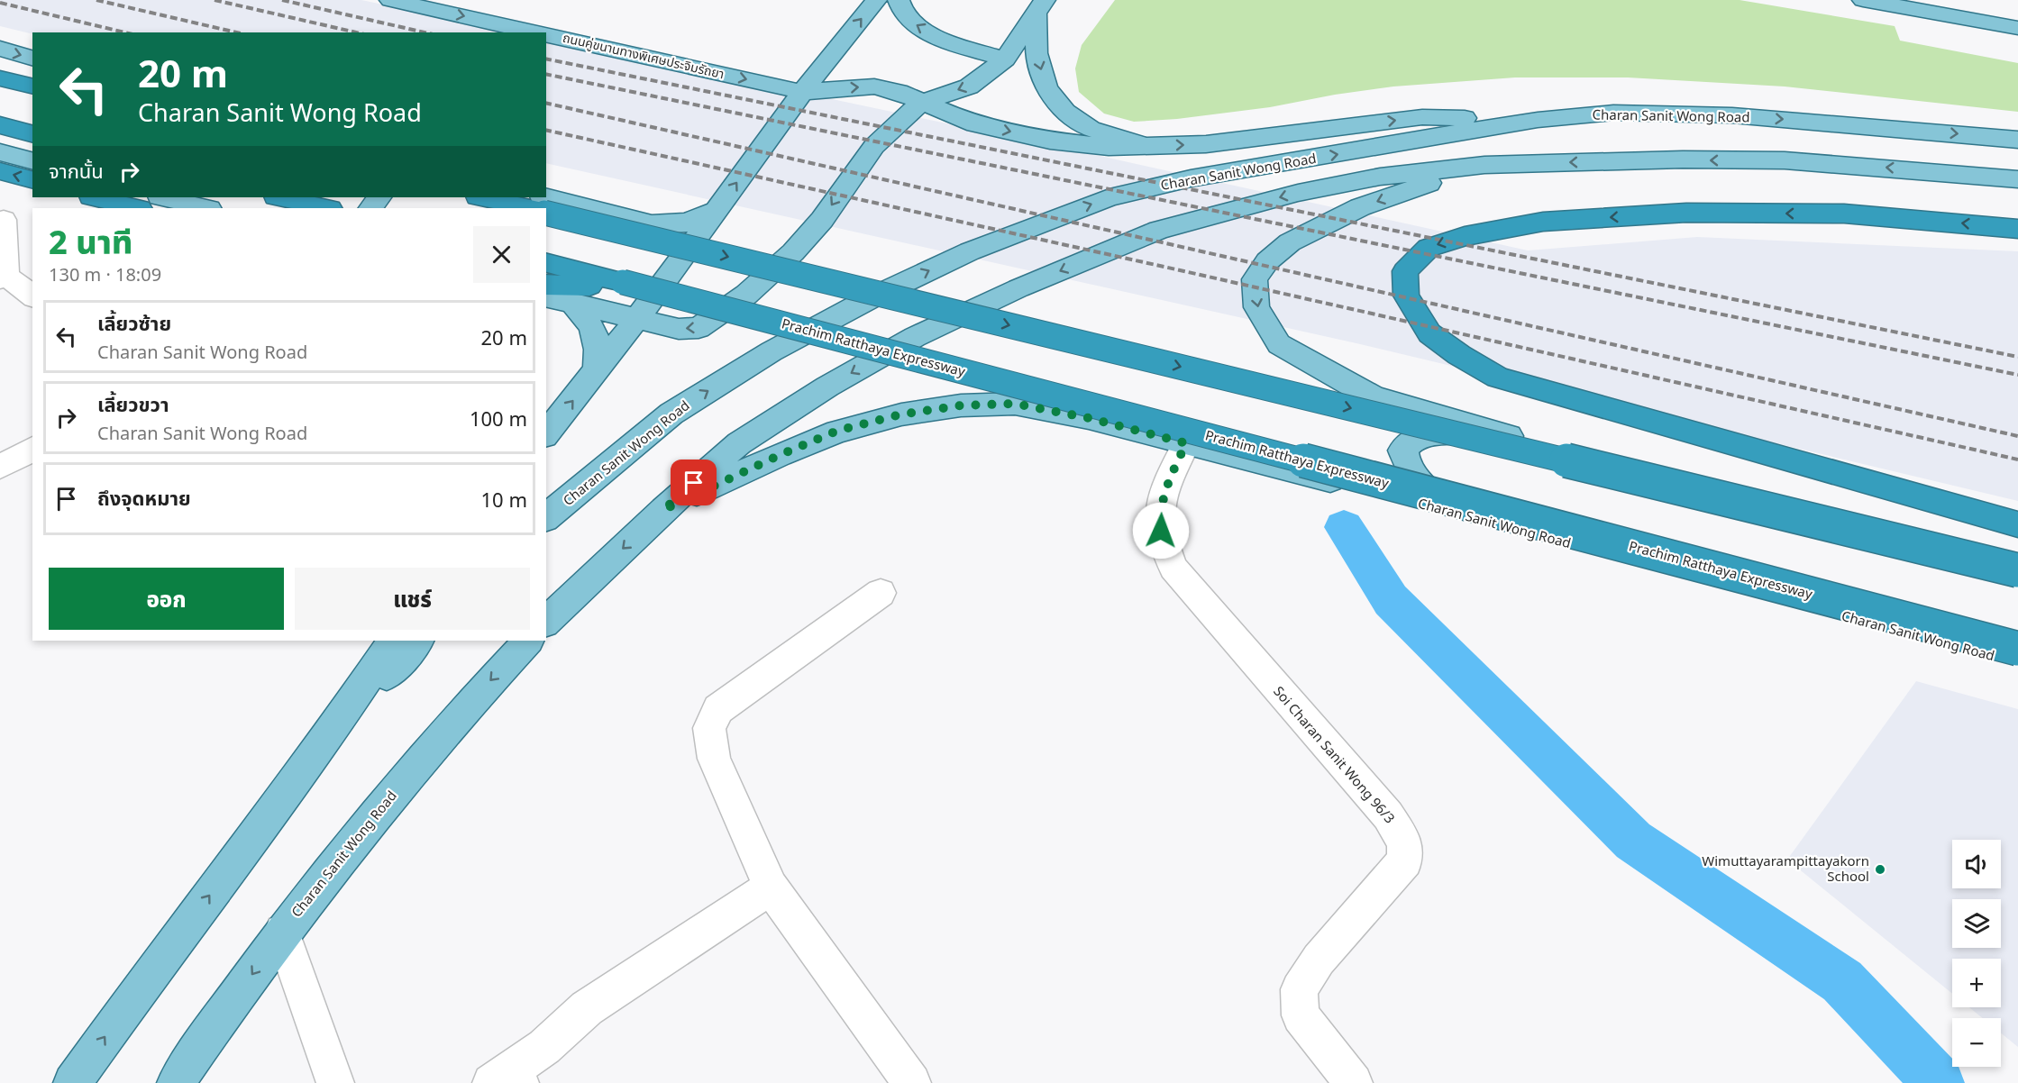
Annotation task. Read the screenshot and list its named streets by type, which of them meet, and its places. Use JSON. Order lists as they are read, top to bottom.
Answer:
{
  "streets": {
    "highway": ["Prachim Ratthaya Expressway"],
    "main road": ["ถนนคู่ขนานทางพิเศษประจิมรัถยา", "Charan Sanit Wong Road"],
    "street": ["Soi Charan Sanit Wong 96/3"]
  },
  "crossings": [
    ["ถนนคู่ขนานทางพิเศษประจิมรัถยา", "Charan Sanit Wong Road"],
    ["Charan Sanit Wong Road", "Soi Charan Sanit Wong 96/3"]
  ],
  "one_way": ["ถนนคู่ขนานทางพิเศษประจิมรัถยา"],
  "places": ["Wimuttayarampittayakorn School"],
  "page": {
    "turn": ["20 m", "Charan Sanit Wong Road"],
    "then": "จากนั้น",
    "heading": ["2 นาที", "130 m · 18:09"],
    "list": [
      {
        "name": "เลี้ยวซ้าย",
        "note": "Charan Sanit Wong Road",
        "value": "20 m"
      },
      {
        "name": "เลี้ยวขวา",
        "note": "Charan Sanit Wong Road",
        "value": "100 m"
      },
      {
        "name": "ถึงจุดหมาย",
        "value": "10 m"
      }
    ],
    "buttons": ["ออก", "แชร์"],
    "map_buttons": ["+", "−"]
  }
}
